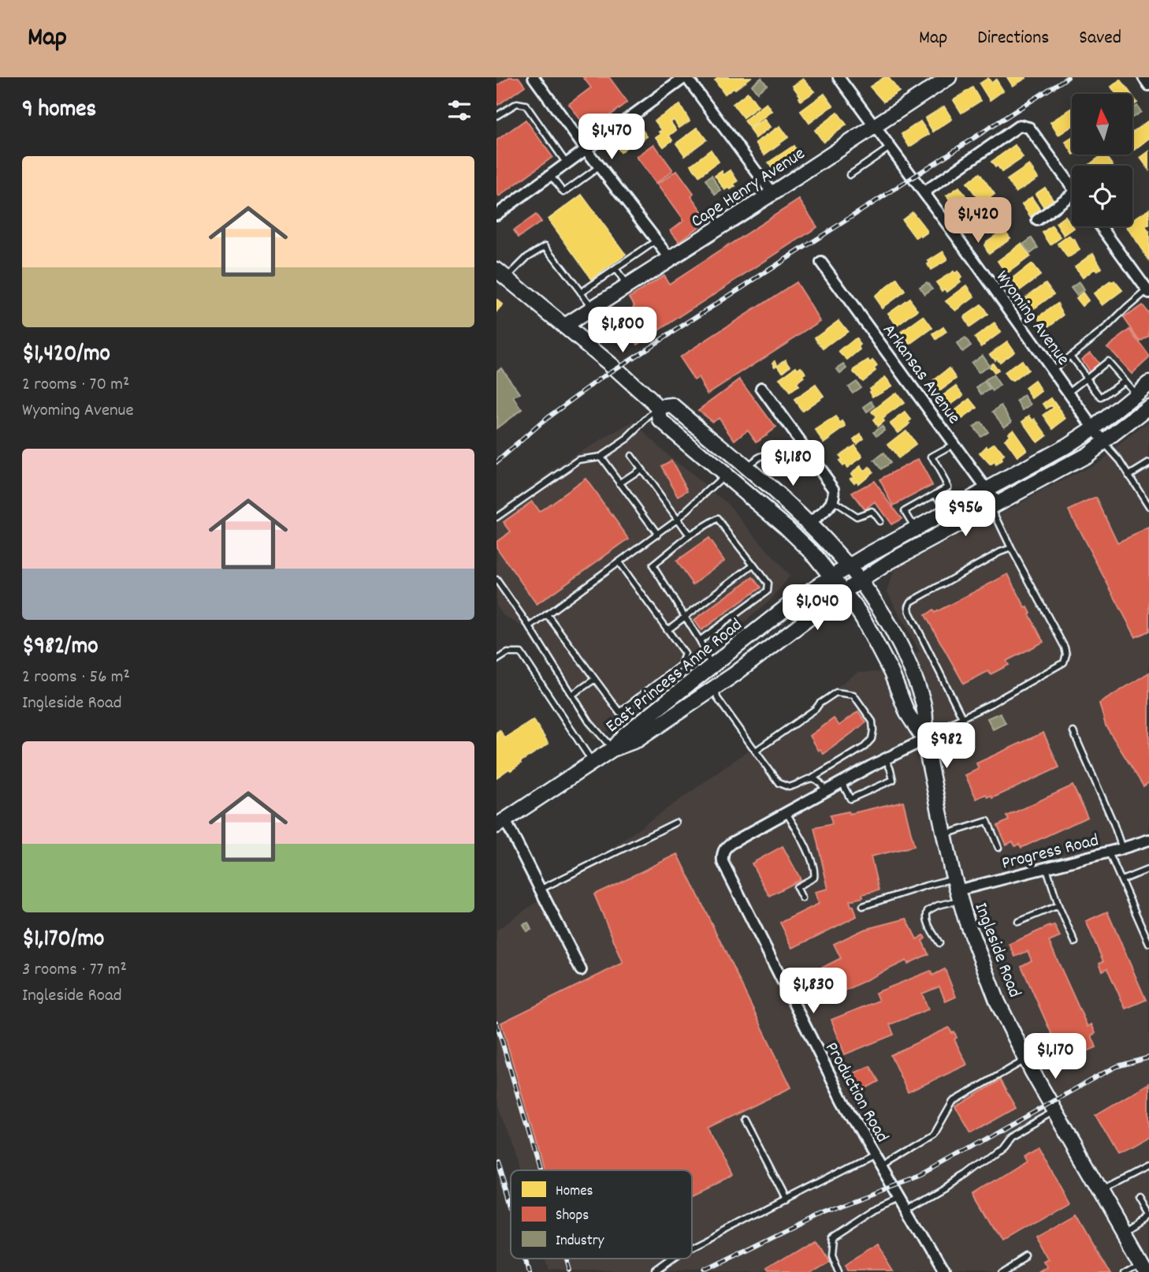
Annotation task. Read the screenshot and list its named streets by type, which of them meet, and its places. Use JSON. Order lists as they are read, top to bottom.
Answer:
{
  "streets": {
    "street": [
      "Cape Henry Avenue",
      "Wyoming Avenue",
      "Arkansas Avenue",
      "East Princess Anne Road",
      "Progress Road",
      "Ingleside Road",
      "Production Road"
    ]
  },
  "crossings": [
    ["Cape Henry Avenue", "Wyoming Avenue"],
    ["Cape Henry Avenue", "Ingleside Road"],
    ["Wyoming Avenue", "East Princess Anne Road"],
    ["Arkansas Avenue", "East Princess Anne Road"],
    ["East Princess Anne Road", "Ingleside Road"],
    ["Progress Road", "Ingleside Road"],
    ["Ingleside Road", "Production Road"]
  ],
  "legend": ["Homes", "Shops", "Industry"],
  "north": "top",
  "page": {
    "header": "Map",
    "nav": ["Map", "Directions", "Saved"],
    "heading": "9 homes",
    "price": [
      "$1,470",
      "$1,420",
      "$1,800",
      "$1,180",
      "$956",
      "$1,040",
      "$982",
      "$1,830",
      "$1,170"
    ],
    "list": [
      {
        "name": "$1,420/mo",
        "note": "2 rooms · 70 m² · Wyoming Avenue"
      },
      {
        "name": "$982/mo",
        "note": "2 rooms · 56 m² · Ingleside Road"
      },
      {
        "name": "$1,170/mo",
        "note": "3 rooms · 77 m² · Ingleside Road"
      }
    ]
  }
}
